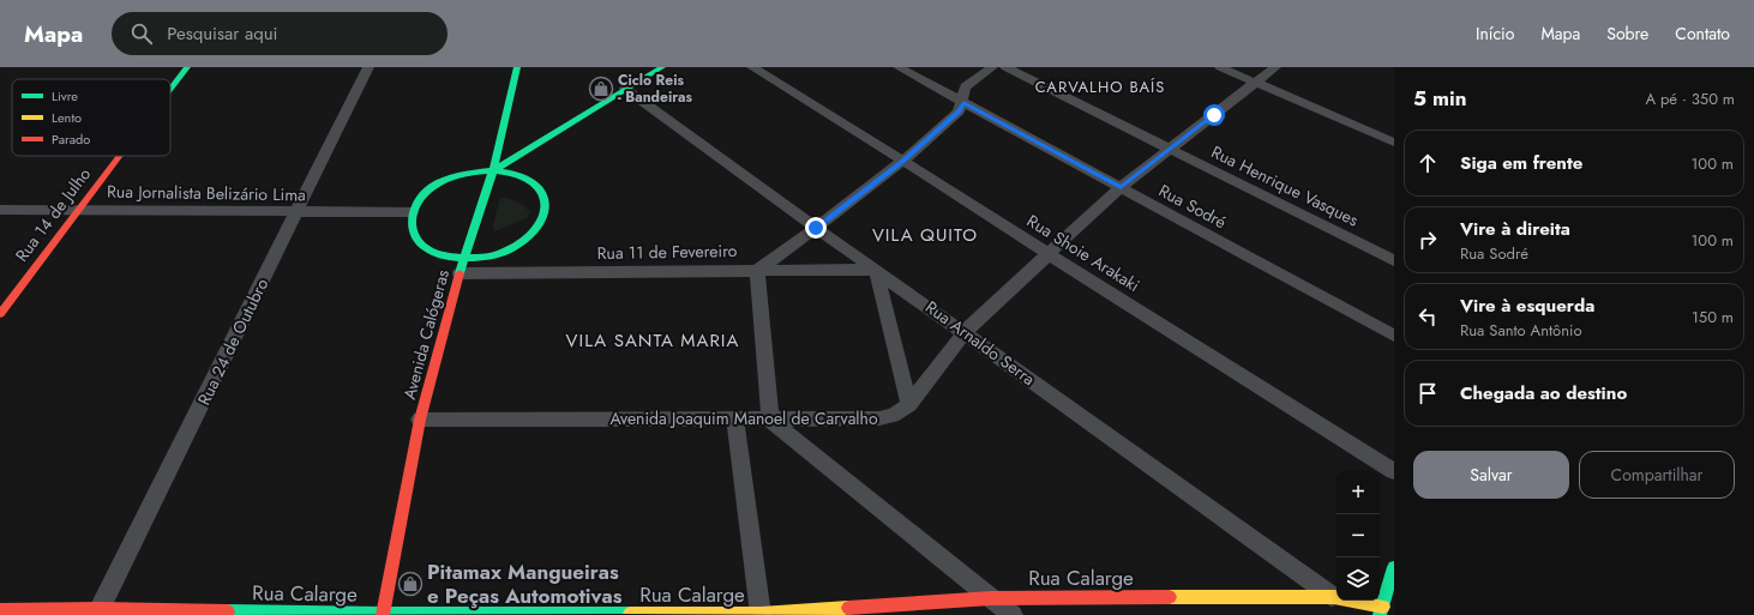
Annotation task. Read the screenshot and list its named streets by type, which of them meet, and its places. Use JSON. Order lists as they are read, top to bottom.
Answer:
{
  "streets": {
    "street": [
      "Rua Henrique Vasques",
      "Rua Jornalista Belizário Lima",
      "Rua Sodré",
      "Rua 14 de Julho",
      "Rua 11 de Fevereiro",
      "Rua Shoie Arakaki",
      "Avenida Calógeras",
      "Rua 24 de Outubro",
      "Rua Arnaldo Serra",
      "Avenida Joaquim Manoel de Carvalho",
      "Rua Calarge"
    ]
  },
  "crossings": [
    ["Rua Henrique Vasques", "Avenida Joaquim Manoel de Carvalho"],
    ["Rua Jornalista Belizário Lima", "Rua 14 de Julho"],
    ["Rua Jornalista Belizário Lima", "Rua 24 de Outubro"],
    ["Rua Sodré", "Avenida Joaquim Manoel de Carvalho"],
    ["Rua 11 de Fevereiro", "Avenida Calógeras"],
    ["Rua 11 de Fevereiro", "Rua Arnaldo Serra"],
    ["Rua Shoie Arakaki", "Avenida Joaquim Manoel de Carvalho"],
    ["Avenida Calógeras", "Avenida Joaquim Manoel de Carvalho"],
    ["Avenida Calógeras", "Rua Calarge"],
    ["Rua 24 de Outubro", "Rua Calarge"],
    ["Rua Arnaldo Serra", "Avenida Joaquim Manoel de Carvalho"],
    ["Rua Arnaldo Serra", "Rua Calarge"]
  ],
  "districts": ["CARVALHO BAÍS", "VILA QUITO", "VILA SANTA MARIA"],
  "places": {
    "shop": ["Ciclo Reis - Bandeiras", "Pitamax Mangueiras e Peças Automotivas"]
  },
  "legend": ["Livre", "Lento", "Parado"],
  "page": {
    "header": "Mapa",
    "search": "Pesquisar aqui",
    "nav": [
      "Início",
      "Mapa",
      "Sobre",
      "Contato"
    ],
    "heading": ["5 min", "A pé · 350 m"],
    "list": [
      ["Siga em frente", "100 m"],
      ["Vire à direita", "Rua Sodré", "100 m"],
      ["Vire à esquerda", "Rua Santo Antônio", "150 m"],
      "Chegada ao destino"
    ],
    "buttons": ["Salvar", "Compartilhar"],
    "map_buttons": ["+", "−"]
  }
}
